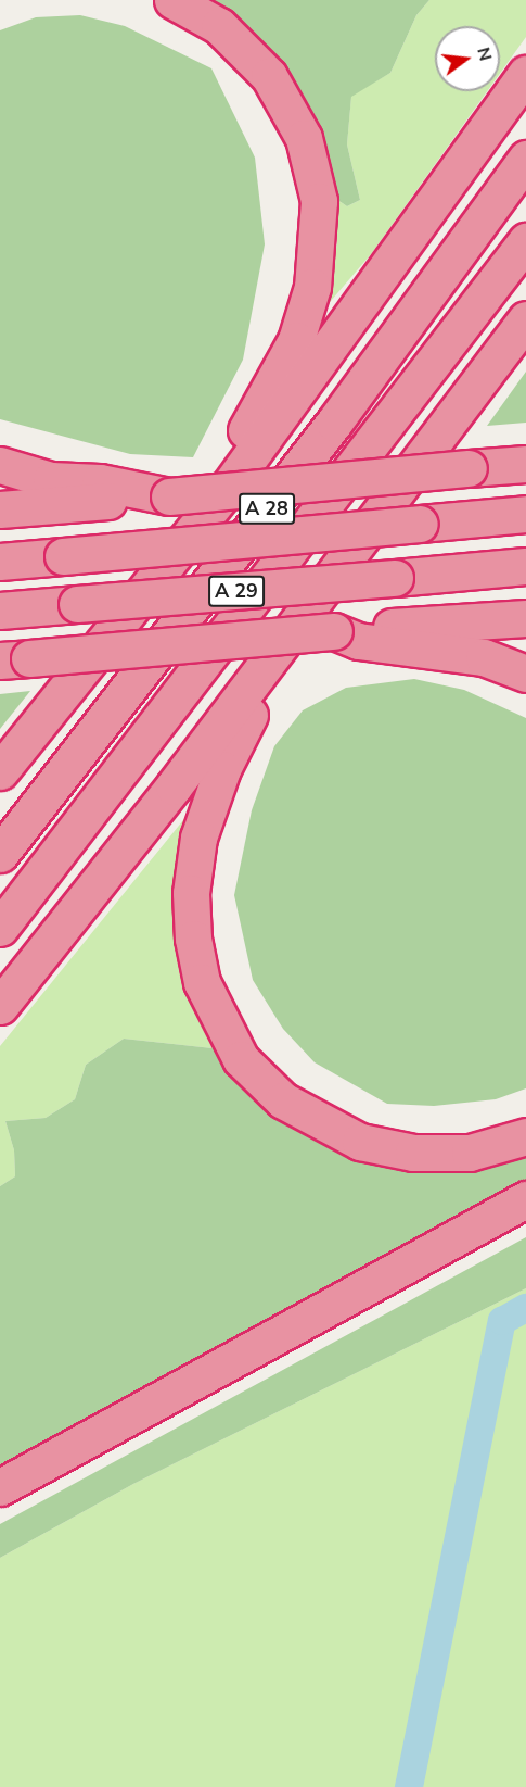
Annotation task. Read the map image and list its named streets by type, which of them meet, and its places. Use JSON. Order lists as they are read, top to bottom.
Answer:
{
  "streets": {
    "highway": ["A 28", "A 29"]
  },
  "north": "right"
}
